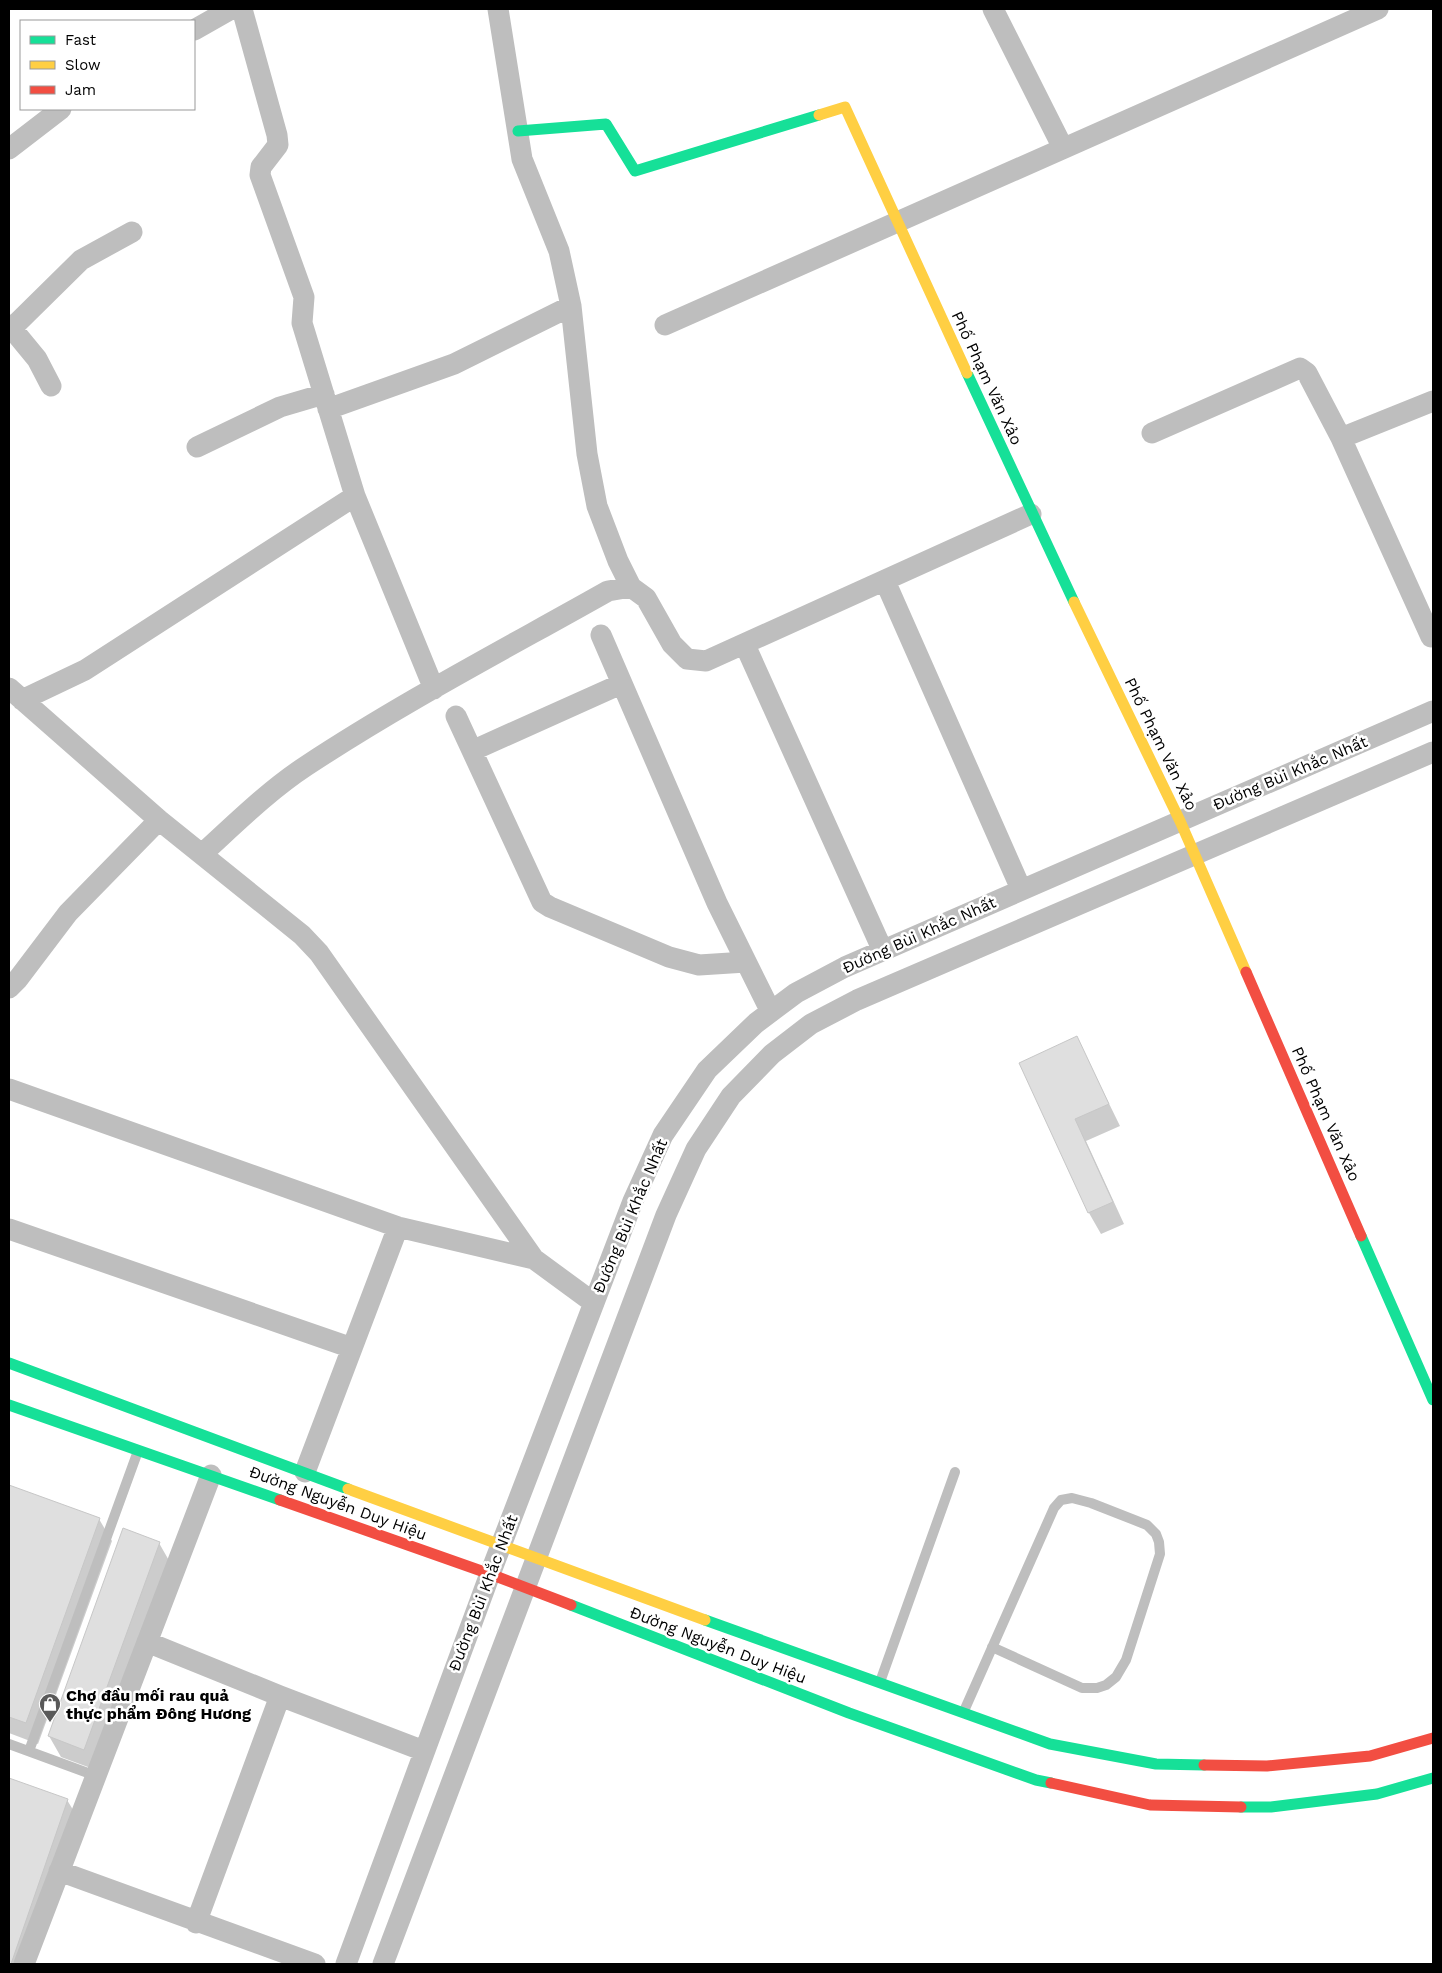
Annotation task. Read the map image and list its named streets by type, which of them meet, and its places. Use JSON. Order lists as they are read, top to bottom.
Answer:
{
  "streets": {
    "street": ["Phố Phạm Văn Xảo", "Đường Bùi Khắc Nhất", "Đường Nguyễn Duy Hiệu"]
  },
  "crossings": [
    ["Phố Phạm Văn Xảo", "Đường Bùi Khắc Nhất"],
    ["Đường Bùi Khắc Nhất", "Đường Nguyễn Duy Hiệu"]
  ],
  "places": {
    "shop": ["Chợ đầu mối rau quả thực phẩm Đông Hương"]
  },
  "legend": ["Fast", "Slow", "Jam"]
}
